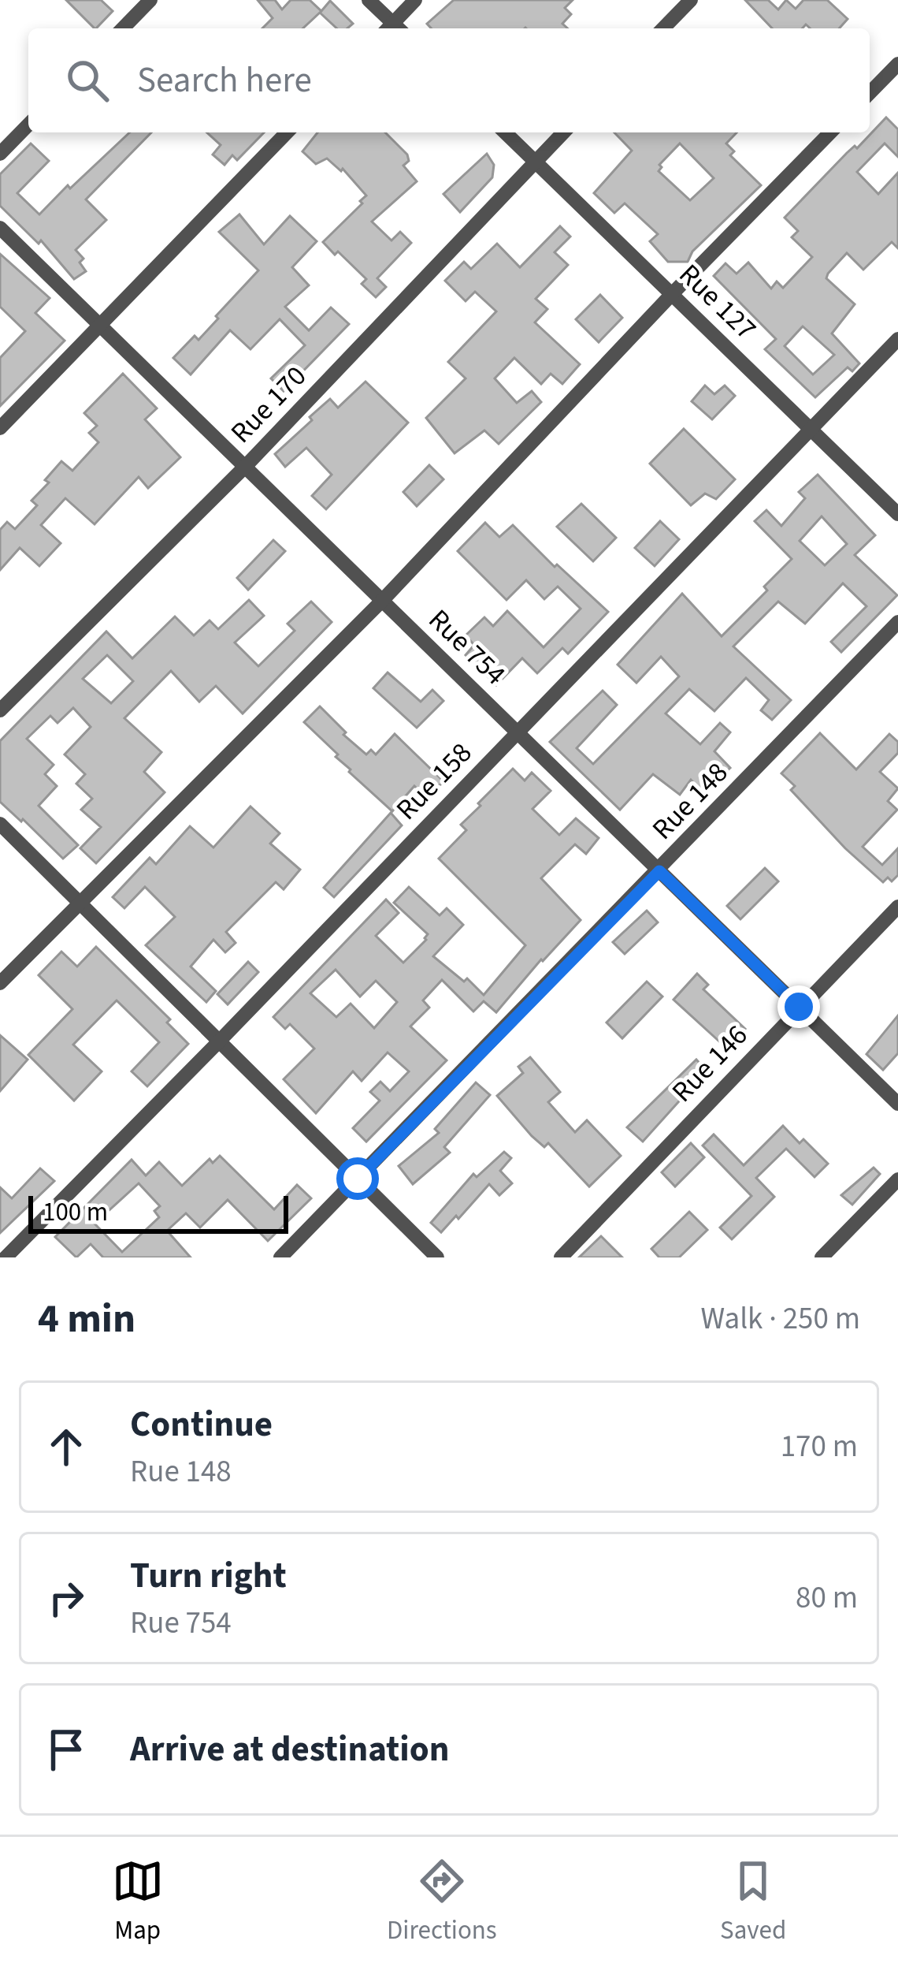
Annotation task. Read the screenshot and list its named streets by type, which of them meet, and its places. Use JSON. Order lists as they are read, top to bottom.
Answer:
{
  "streets": {
    "street": [
      "Rue 127",
      "Rue 170",
      "Rue 754",
      "Rue 158",
      "Rue 148",
      "Rue 146"
    ]
  },
  "crossings": [
    ["Rue 127", "Rue 170"],
    ["Rue 127", "Rue 158"],
    ["Rue 170", "Rue 754"],
    ["Rue 754", "Rue 158"],
    ["Rue 754", "Rue 148"],
    ["Rue 754", "Rue 146"]
  ],
  "scale_bar": "100 m",
  "page": {
    "search": "Search here",
    "scale": "100 m",
    "heading": ["4 min", "Walk · 250 m"],
    "list": [
      ["Continue", "Rue 148", "170 m"],
      ["Turn right", "Rue 754", "80 m"],
      "Arrive at destination"
    ],
    "nav": ["Map", "Directions", "Saved"]
  }
}
